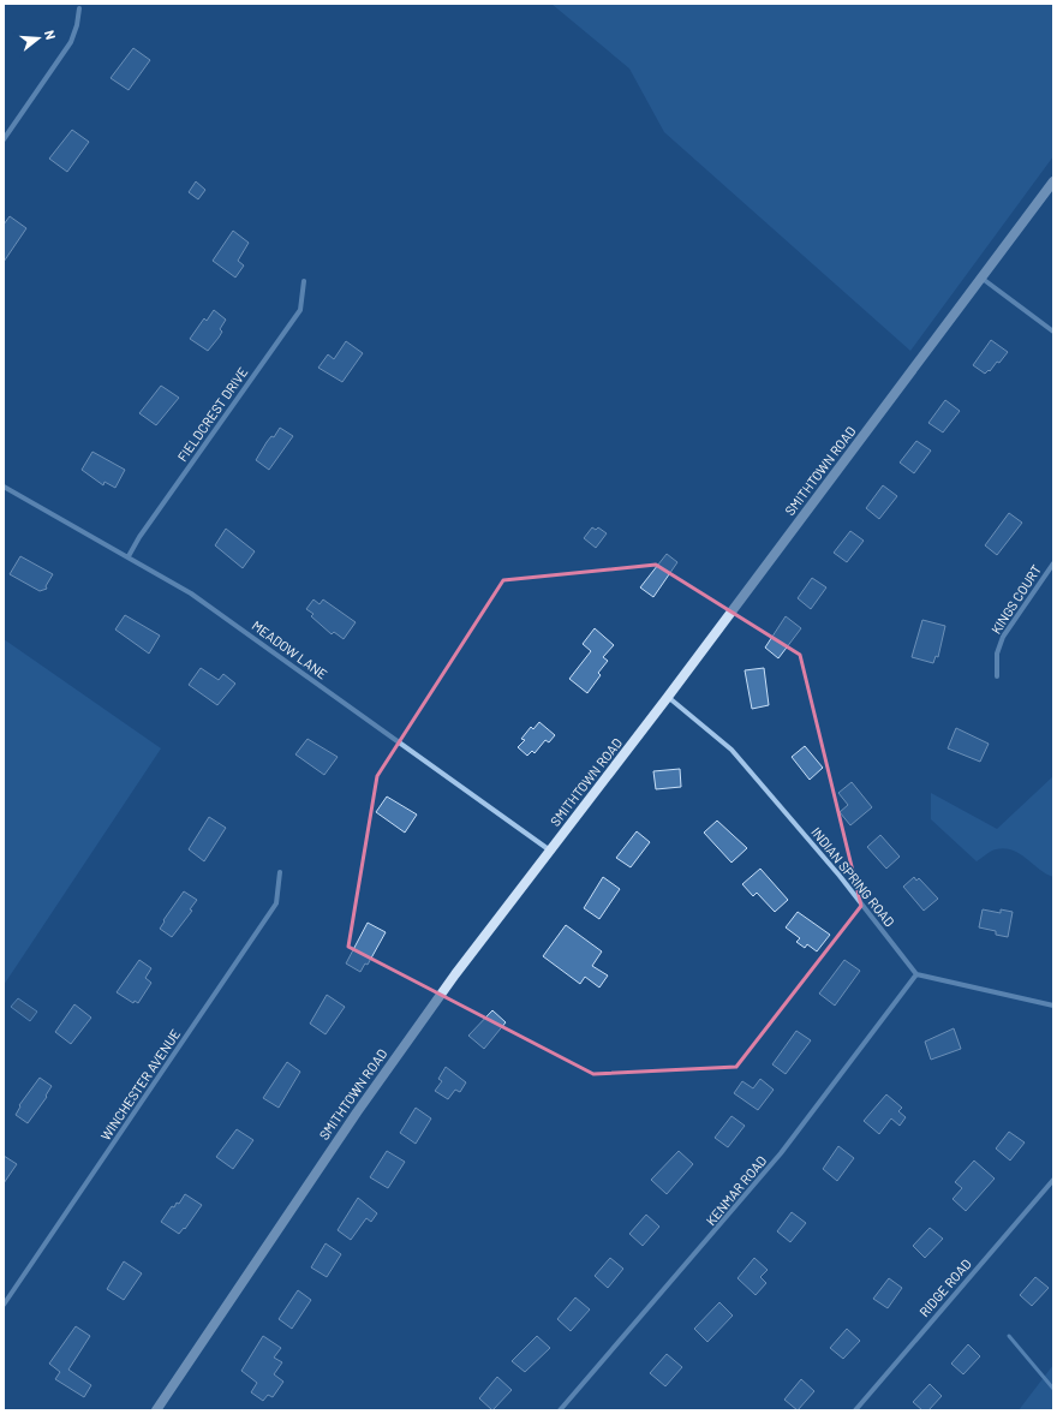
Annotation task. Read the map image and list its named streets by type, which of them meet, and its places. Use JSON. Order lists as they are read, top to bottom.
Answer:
{
  "streets": {
    "street": [
      "FIELDCREST DRIVE",
      "SMITHTOWN ROAD",
      "KINGS COURT",
      "MEADOW LANE",
      "INDIAN SPRING ROAD",
      "WINCHESTER AVENUE",
      "KENMAR ROAD",
      "RIDGE ROAD"
    ]
  },
  "crossings": [
    ["FIELDCREST DRIVE", "MEADOW LANE"],
    ["SMITHTOWN ROAD", "MEADOW LANE"],
    ["SMITHTOWN ROAD", "INDIAN SPRING ROAD"],
    ["INDIAN SPRING ROAD", "KENMAR ROAD"]
  ],
  "north": "right"
}
